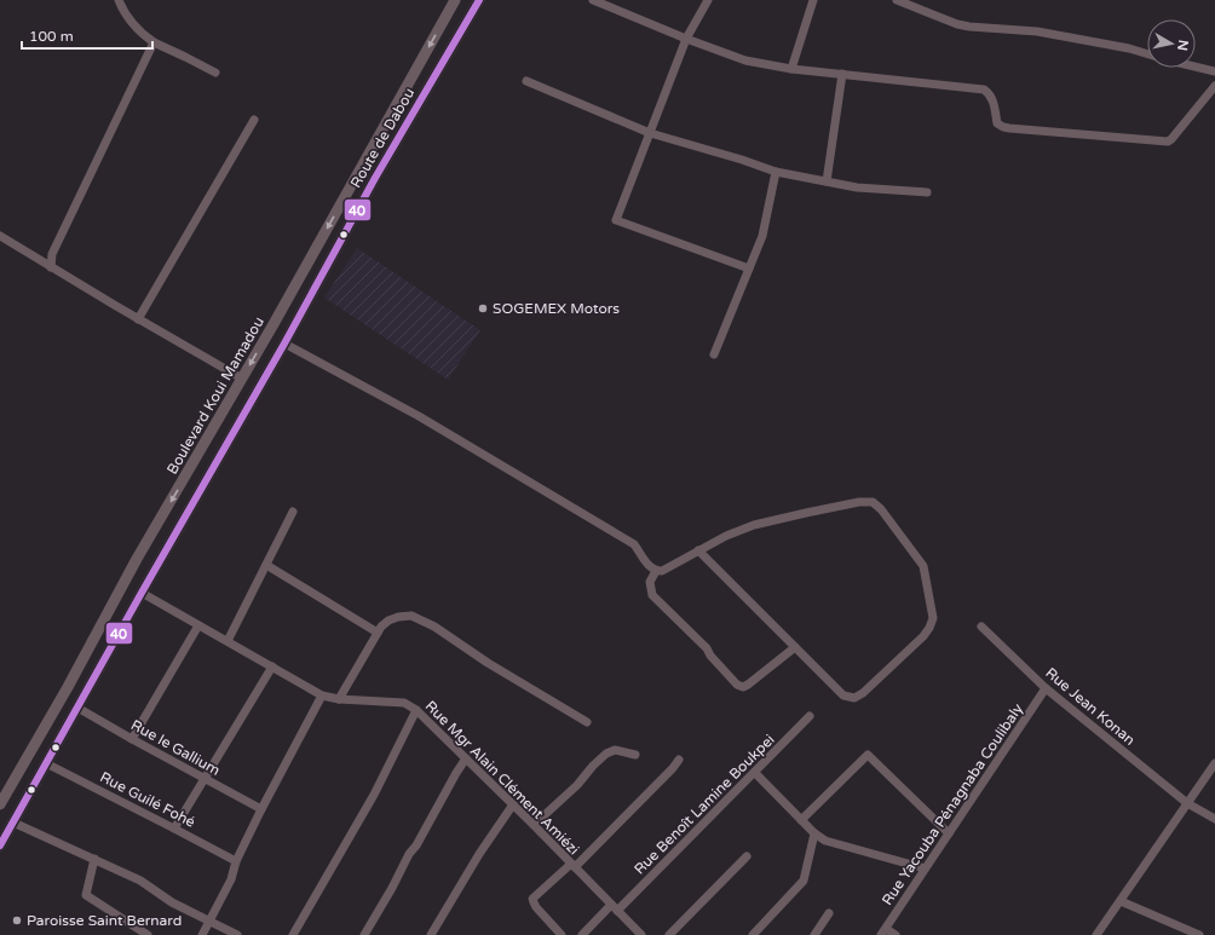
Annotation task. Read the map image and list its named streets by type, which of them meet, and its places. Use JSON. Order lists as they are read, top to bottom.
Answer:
{
  "streets": {
    "main road": ["Route de Dabou", "Boulevard Koui Mamadou"],
    "street": [
      "Rue Jean Konan",
      "Rue le Gallium",
      "Rue Mgr Alain Clément Amiézi",
      "Rue Guilé Fohé",
      "Rue Benoît Lamine Boukpei",
      "Rue Yacouba Pénagnaba Coulibaly"
    ]
  },
  "crossings": [
    ["Rue Jean Konan", "Rue Yacouba Pénagnaba Coulibaly"],
    ["Rue Mgr Alain Clément Amiézi", "Rue Benoît Lamine Boukpei"]
  ],
  "places": ["SOGEMEX Motors", "Paroisse Saint Bernard"],
  "lines": ["transit line 40"],
  "scale_bar": "100 m",
  "north": "right"
}
